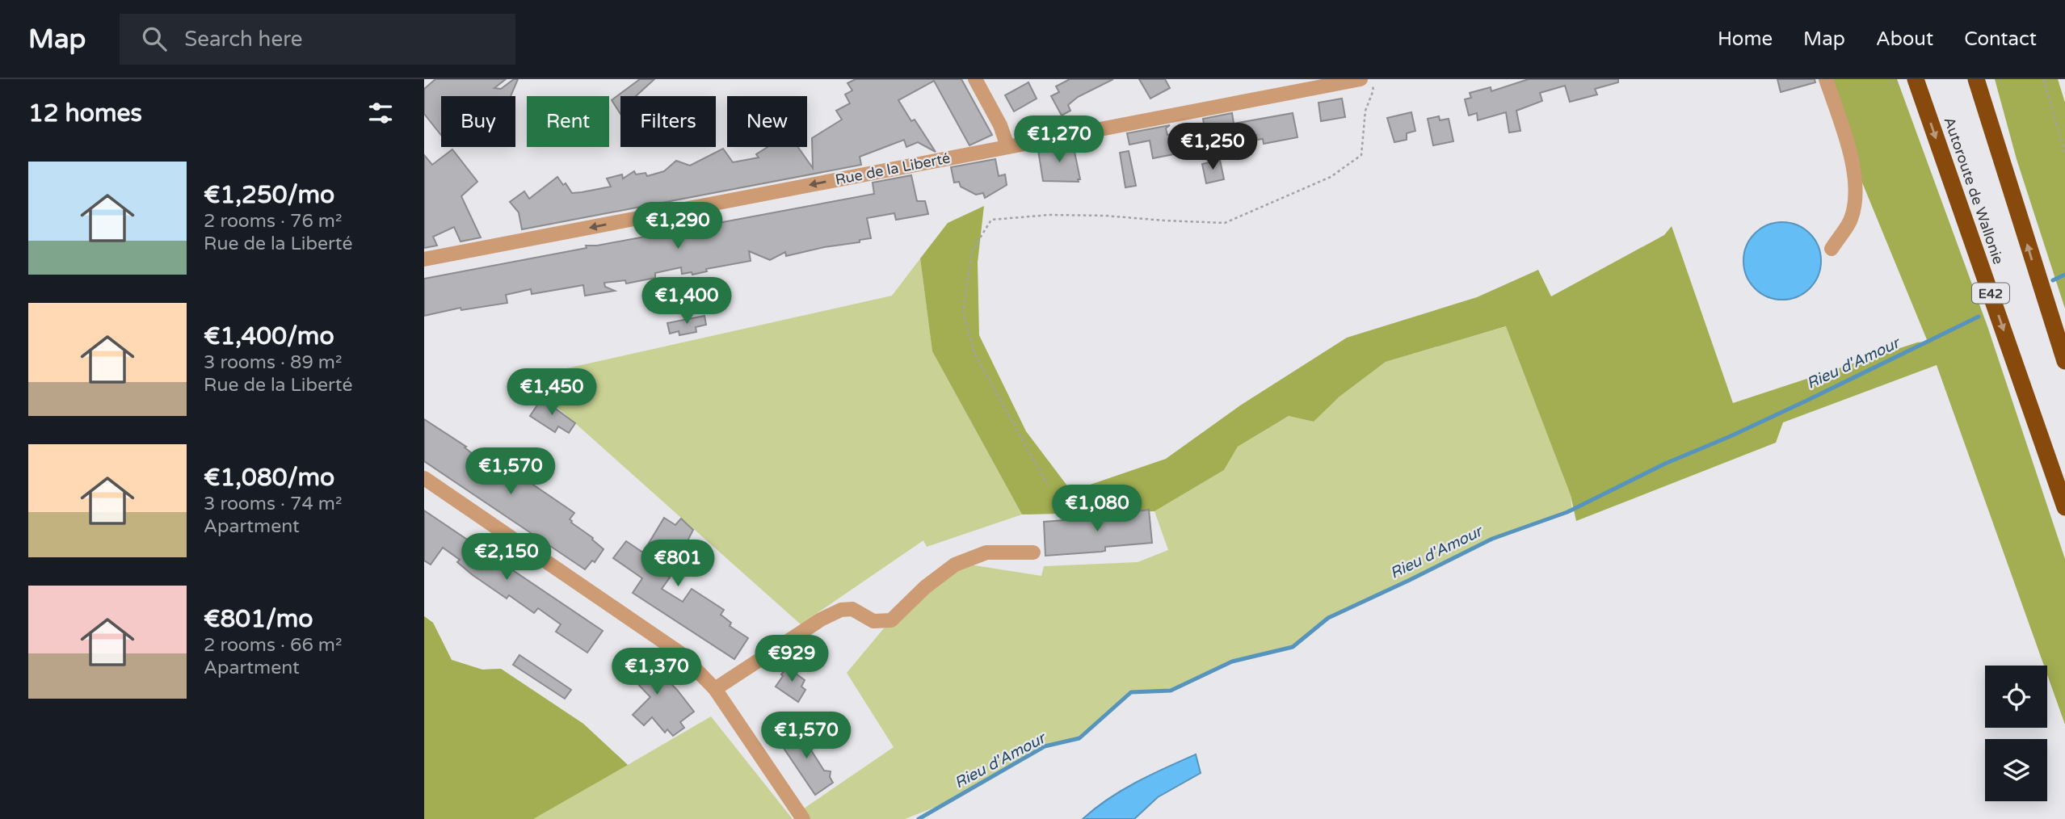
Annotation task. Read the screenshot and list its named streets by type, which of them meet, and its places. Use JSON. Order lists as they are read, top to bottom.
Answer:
{
  "streets": {
    "highway": ["Autoroute de Wallonie", "E42"],
    "street": ["Rue de la Liberté"]
  },
  "one_way": ["Rue de la Liberté"],
  "water": ["Rieu d'Amour"],
  "page": {
    "header": "Map",
    "search": "Search here",
    "nav": [
      "Home",
      "Map",
      "About",
      "Contact"
    ],
    "heading": "12 homes",
    "chip": [
      "Buy",
      "Rent",
      "Filters",
      "New"
    ],
    "price": [
      "€1,270",
      "€1,250",
      "€1,290",
      "€1,400",
      "€1,450",
      "€1,570",
      "€1,080",
      "€2,150",
      "€801",
      "€929",
      "€1,370",
      "€1,570"
    ],
    "list": [
      {
        "name": "€1,250/mo",
        "note": "2 rooms · 76 m² · Rue de la Liberté"
      },
      {
        "name": "€1,400/mo",
        "note": "3 rooms · 89 m² · Rue de la Liberté"
      },
      {
        "name": "€1,080/mo",
        "note": "3 rooms · 74 m² · Apartment"
      },
      {
        "name": "€801/mo",
        "note": "2 rooms · 66 m² · Apartment"
      }
    ]
  }
}
